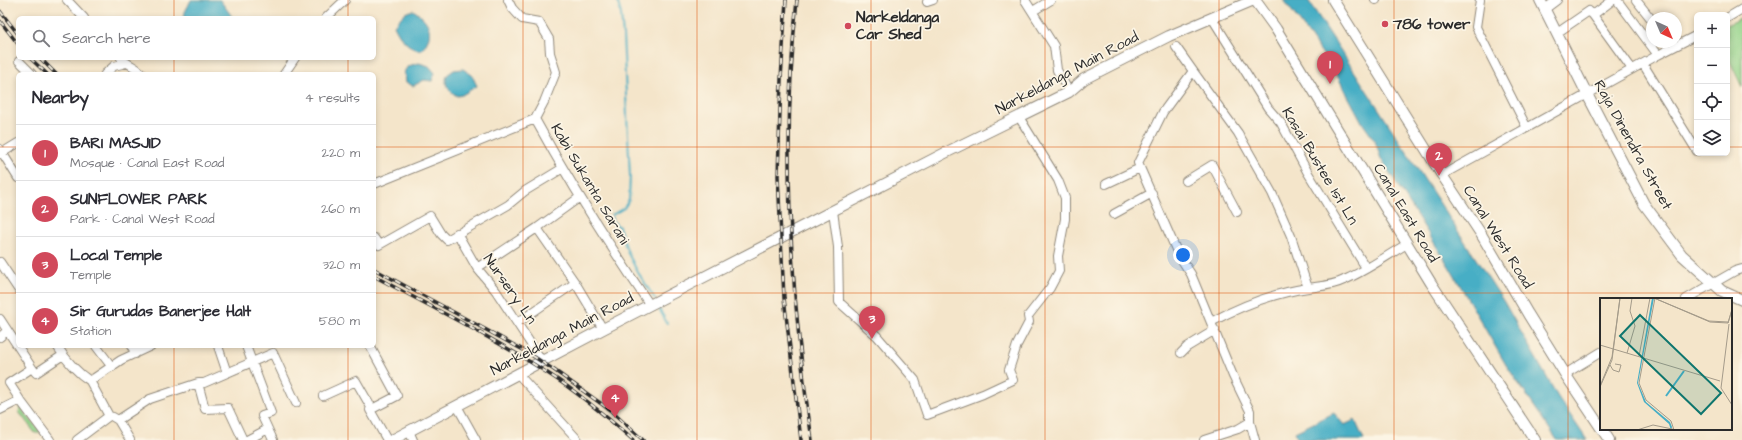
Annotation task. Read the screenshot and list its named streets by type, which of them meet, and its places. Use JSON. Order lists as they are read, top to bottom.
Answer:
{
  "streets": {
    "main road": [
      "Narkeldanga Main Road",
      "Raja Dinendra Street",
      "Canal East Road",
      "Canal West Road"
    ],
    "street": ["Kasai Bustee 1st Ln", "Kabi Sukanta Sarani", "Nursery Ln"]
  },
  "crossings": [
    ["Narkeldanga Main Road", "Kasai Bustee 1st Ln"],
    ["Narkeldanga Main Road", "Kabi Sukanta Sarani"],
    ["Narkeldanga Main Road", "Canal East Road"],
    ["Narkeldanga Main Road", "Nursery Ln"]
  ],
  "places": ["786 tower", "Narkeldanga Car Shed"],
  "north": "bottom right",
  "page": {
    "map_buttons": ["+", "−"],
    "search": "Search here",
    "pins": [
      "1",
      "2",
      "3",
      "4"
    ],
    "heading": ["Nearby", "4 results"],
    "list": [
      {
        "mark": "1",
        "name": "BARI MASJID",
        "note": "Mosque · Canal East Road",
        "value": "220 m"
      },
      {
        "mark": "2",
        "name": "SUNFLOWER PARK",
        "note": "Park · Canal West Road",
        "value": "260 m"
      },
      {
        "mark": "3",
        "name": "Local Temple",
        "note": "Temple",
        "value": "320 m"
      },
      {
        "mark": "4",
        "name": "Sir Gurudas Banerjee Halt",
        "note": "Station",
        "value": "580 m"
      }
    ]
  }
}
